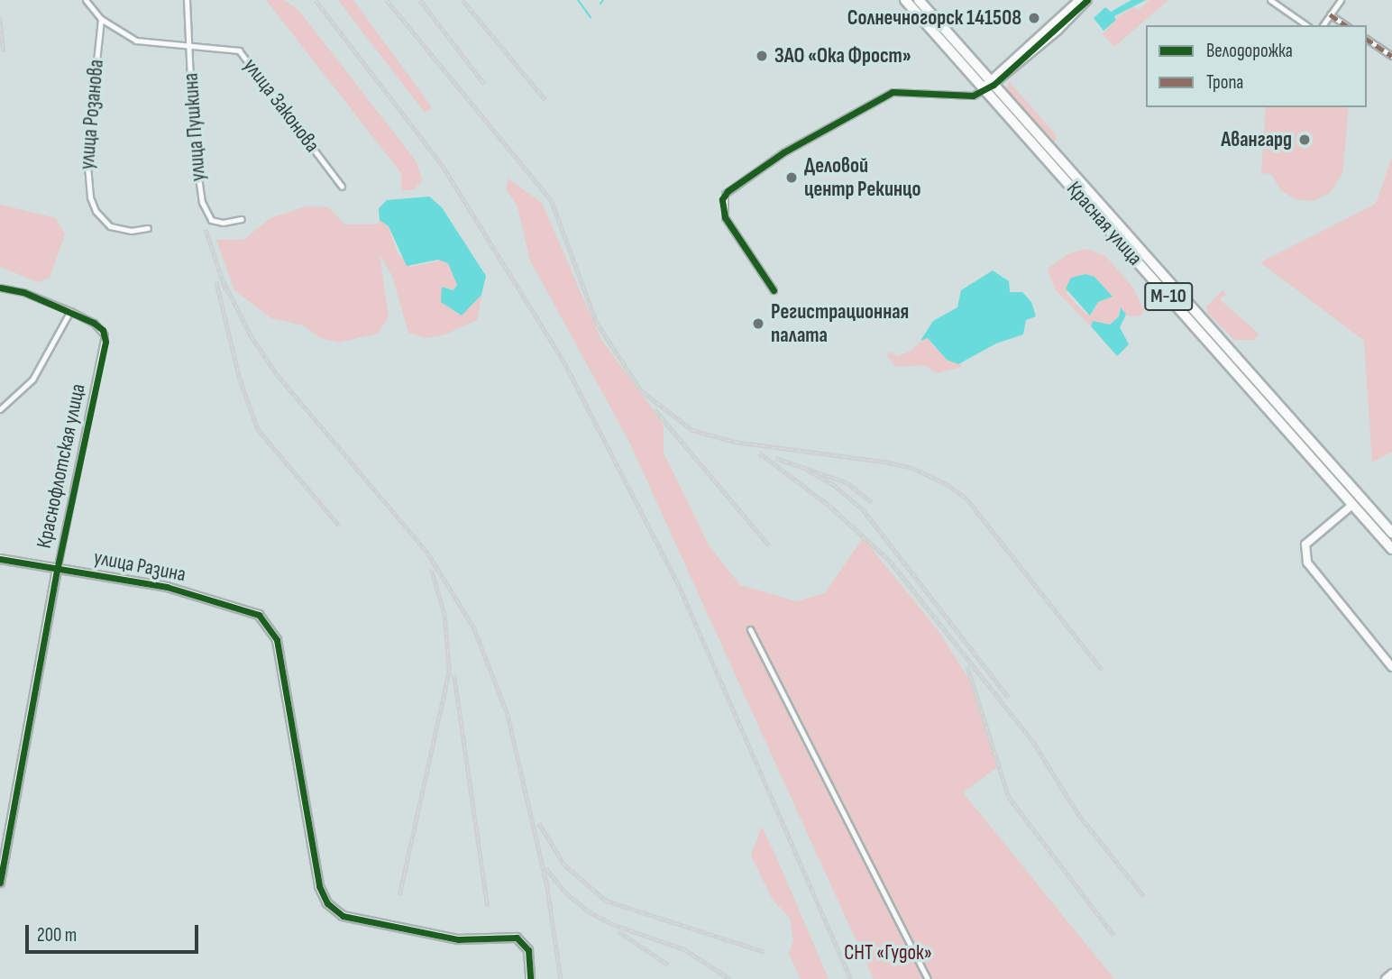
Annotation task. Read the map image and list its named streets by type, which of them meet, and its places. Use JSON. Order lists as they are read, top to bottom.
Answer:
{
  "streets": {
    "highway": ["Красная улица", "М-10"],
    "street": [
      "улица Законова",
      "улица Розанова",
      "улица Пушкина",
      "Краснофлотская улица",
      "улица Разина"
    ]
  },
  "crossings": [
    ["улица Законова", "улица Розанова"],
    ["улица Законова", "улица Пушкина"],
    ["Красная улица", "М-10"],
    ["Краснофлотская улица", "улица Разина"]
  ],
  "parks": ["СНТ «Гудок»"],
  "places": [
    "Солнечногорск 141508",
    "ЗАО «Ока Фрост»",
    "Авангард",
    "Деловой центр Рекинцо",
    "Регистрационная палата"
  ],
  "legend": ["Велодорожка", "Тропа"],
  "scale_bar": "200 m"
}
